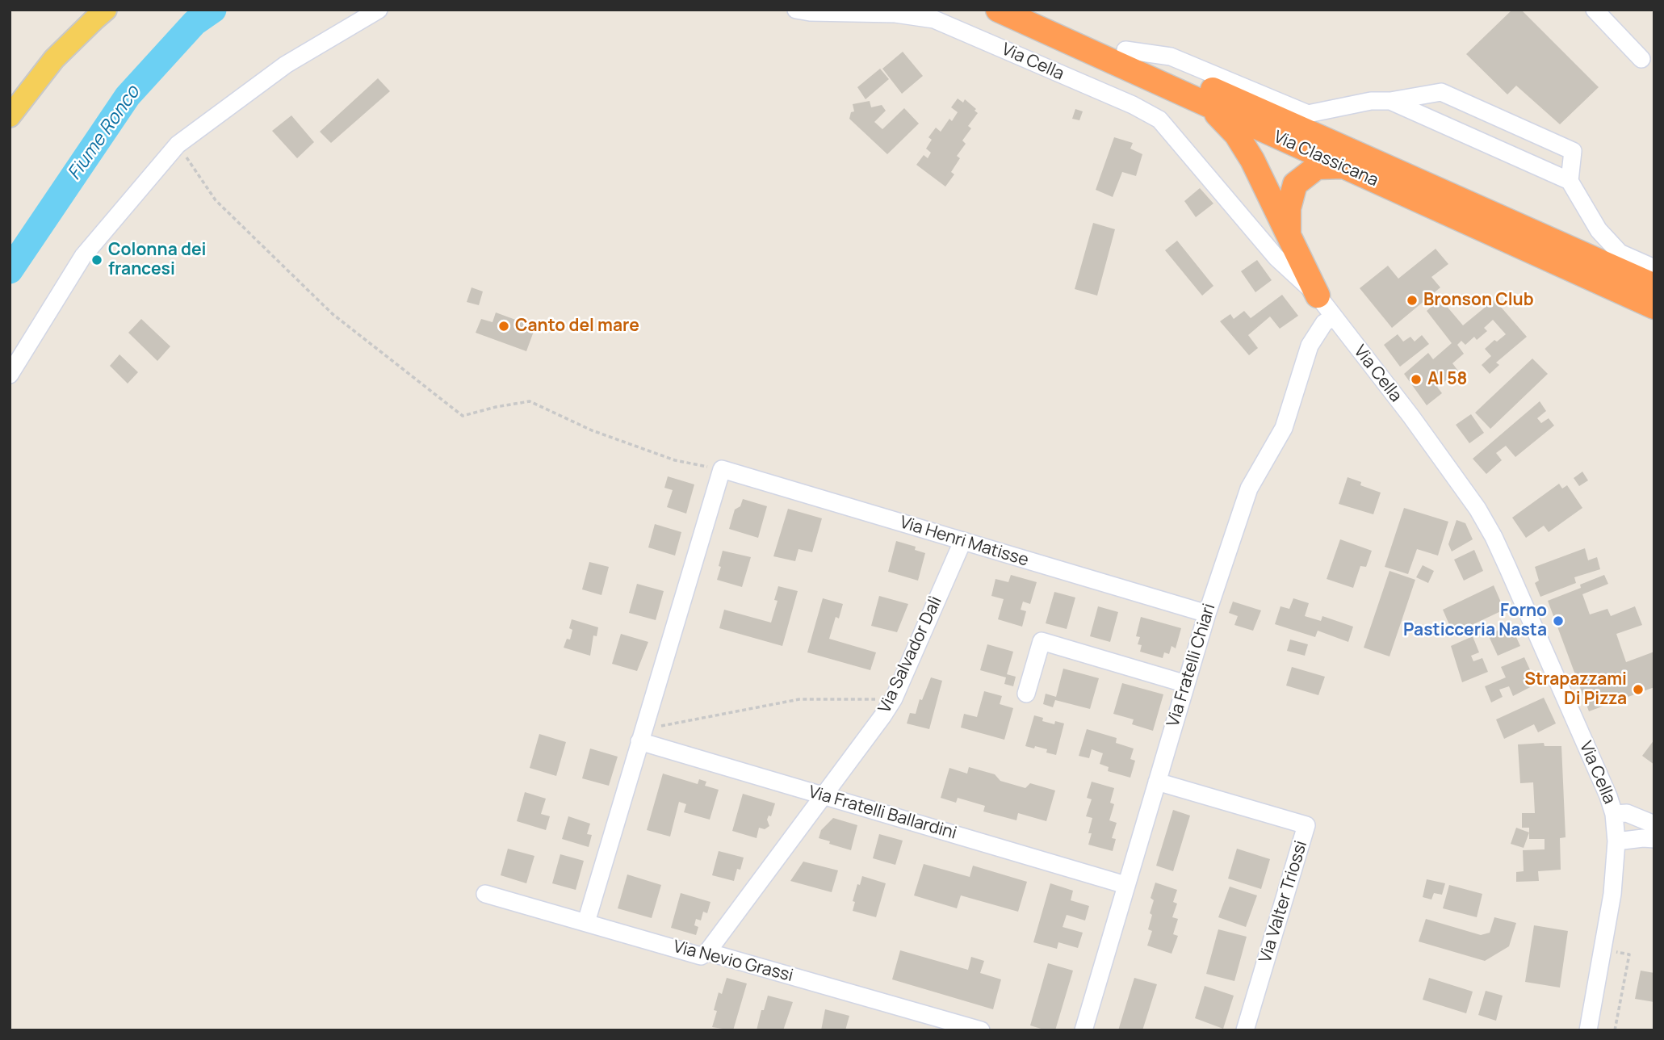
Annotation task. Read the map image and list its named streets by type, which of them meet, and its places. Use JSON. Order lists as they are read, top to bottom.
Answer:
{
  "streets": {
    "highway": ["Via Classicana"],
    "street": [
      "Via Cella",
      "Via Henri Matisse",
      "Via Salvador Dalì",
      "Via Fratelli Chiari",
      "Via Fratelli Ballardini",
      "Via Valter Triossi",
      "Via Nevio Grassi"
    ]
  },
  "crossings": [
    ["Via Cella", "Via Fratelli Chiari"],
    ["Via Henri Matisse", "Via Salvador Dalì"],
    ["Via Henri Matisse", "Via Fratelli Chiari"],
    ["Via Salvador Dalì", "Via Fratelli Ballardini"],
    ["Via Salvador Dalì", "Via Nevio Grassi"],
    ["Via Fratelli Chiari", "Via Fratelli Ballardini"],
    ["Via Fratelli Chiari", "Via Valter Triossi"]
  ],
  "water": ["Fiume Ronco"],
  "places": [
    "Colonna dei francesi",
    "Bronson Club",
    "Canto del mare",
    "Al 58",
    "Forno Pasticceria Nasta",
    "Strapazzami Di Pizza"
  ]
}
